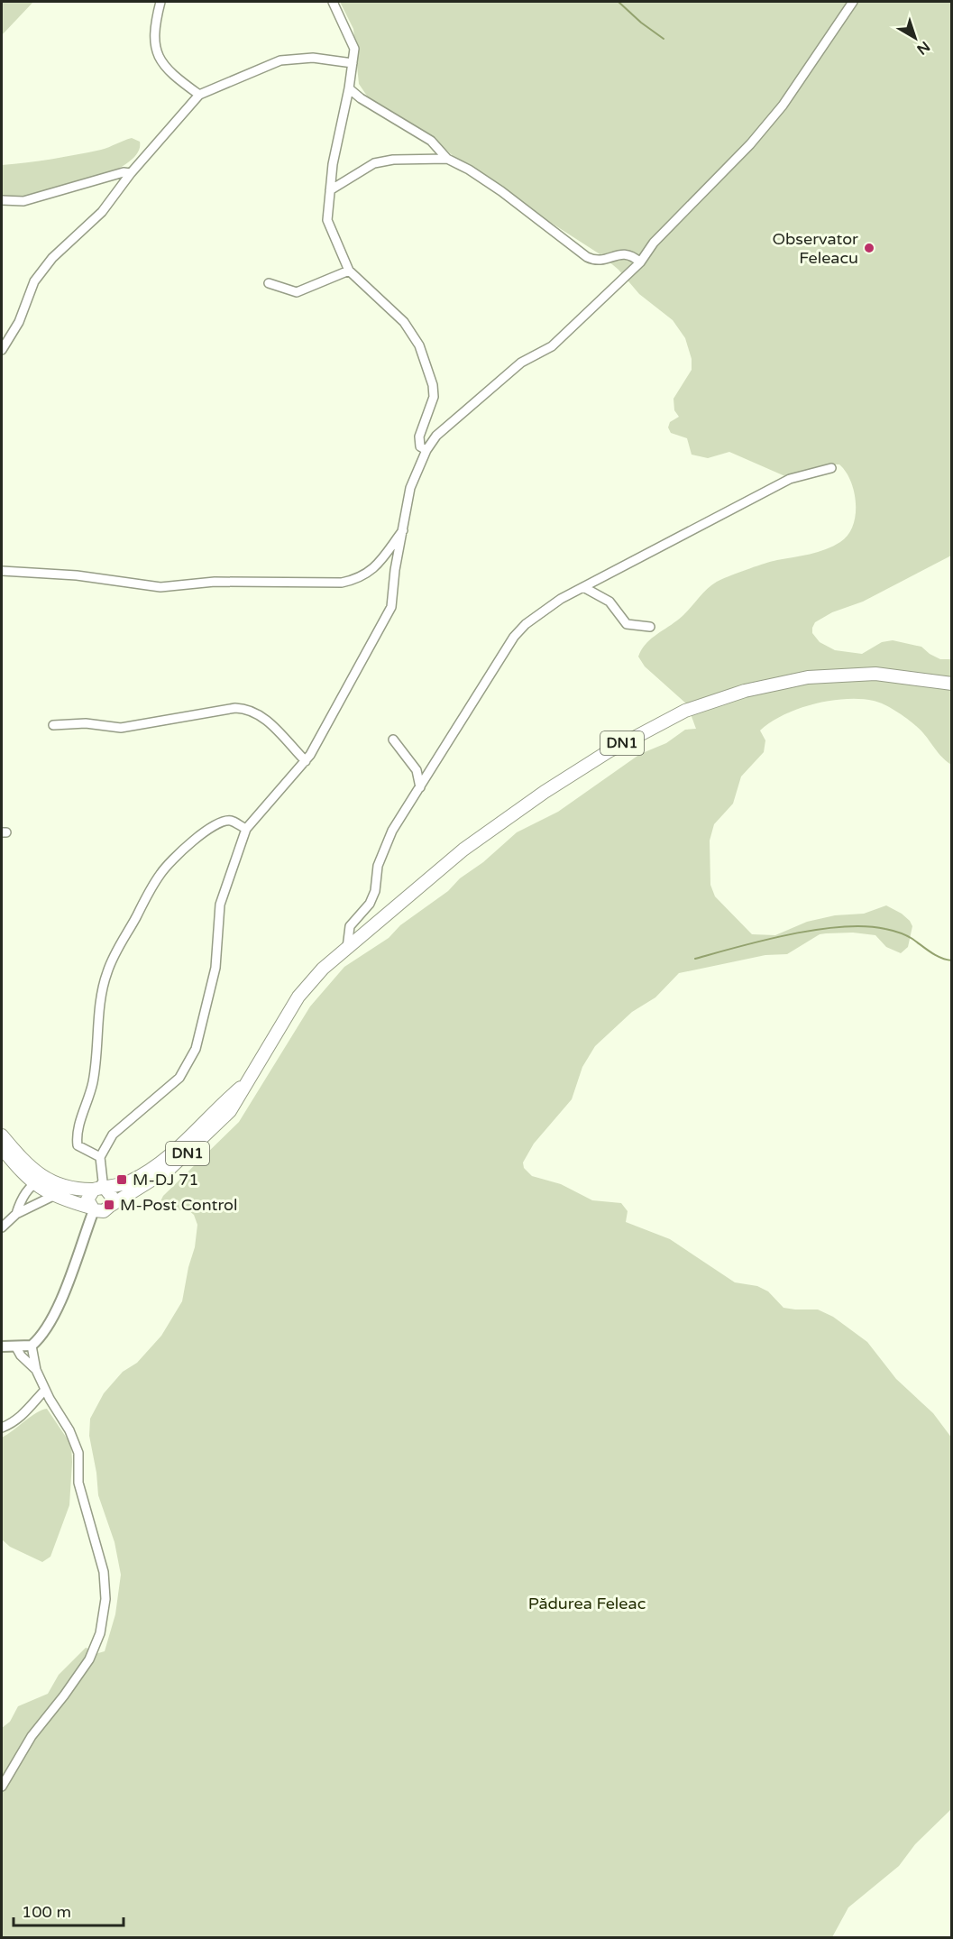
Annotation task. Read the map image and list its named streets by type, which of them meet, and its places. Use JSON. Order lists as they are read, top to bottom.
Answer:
{
  "streets": {
    "main road": ["DN1"]
  },
  "parks": ["Pădurea Feleac"],
  "places": {
    "other": ["Observator Feleacu"],
    "transit": ["M-DJ 71", "M-Post Control"]
  },
  "scale_bar": "100 m",
  "north": "bottom right"
}
